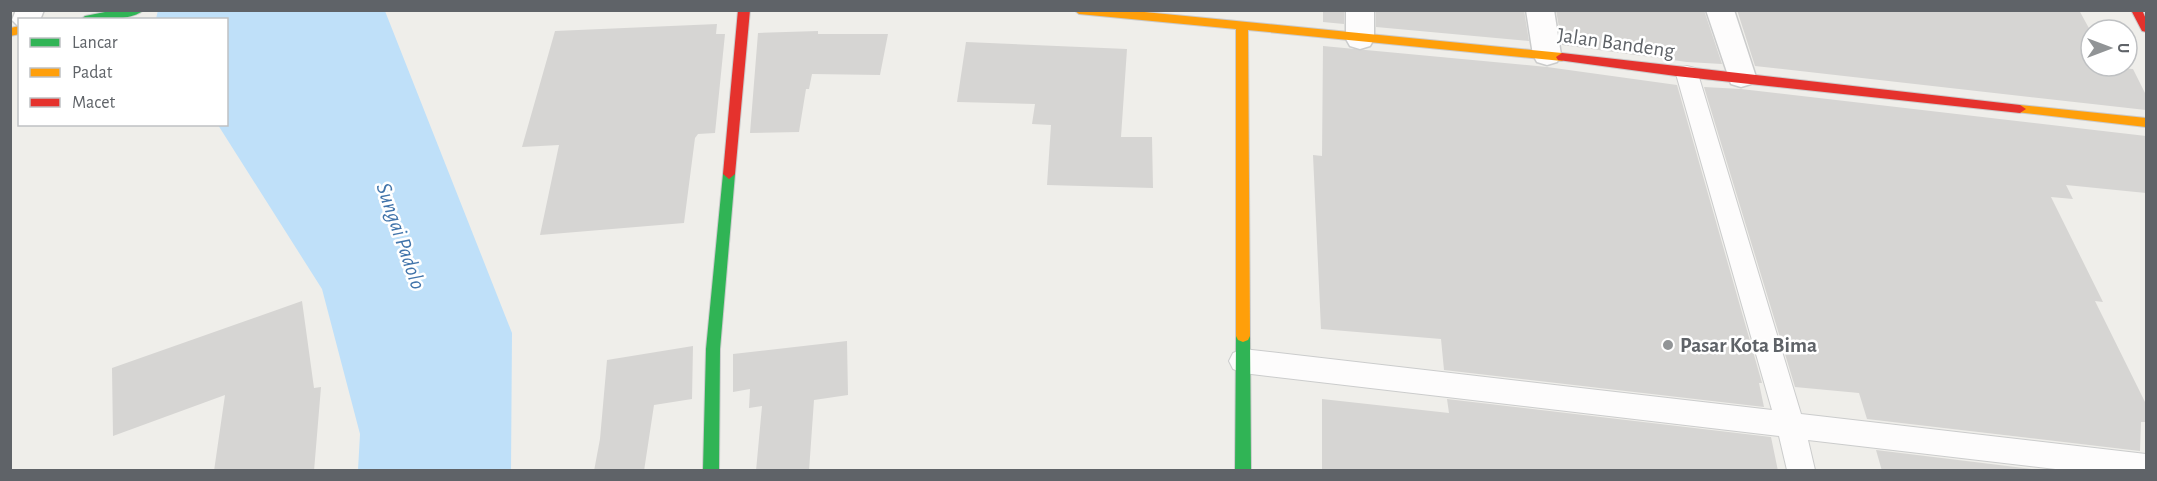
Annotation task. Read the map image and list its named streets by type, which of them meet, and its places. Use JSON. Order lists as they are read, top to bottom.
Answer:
{
  "streets": {
    "street": ["Jalan Bandeng"]
  },
  "water": ["Sungai Padolo"],
  "places": ["Pasar Kota Bima"],
  "legend": ["Lancar", "Padat", "Macet"],
  "north": "right"
}
